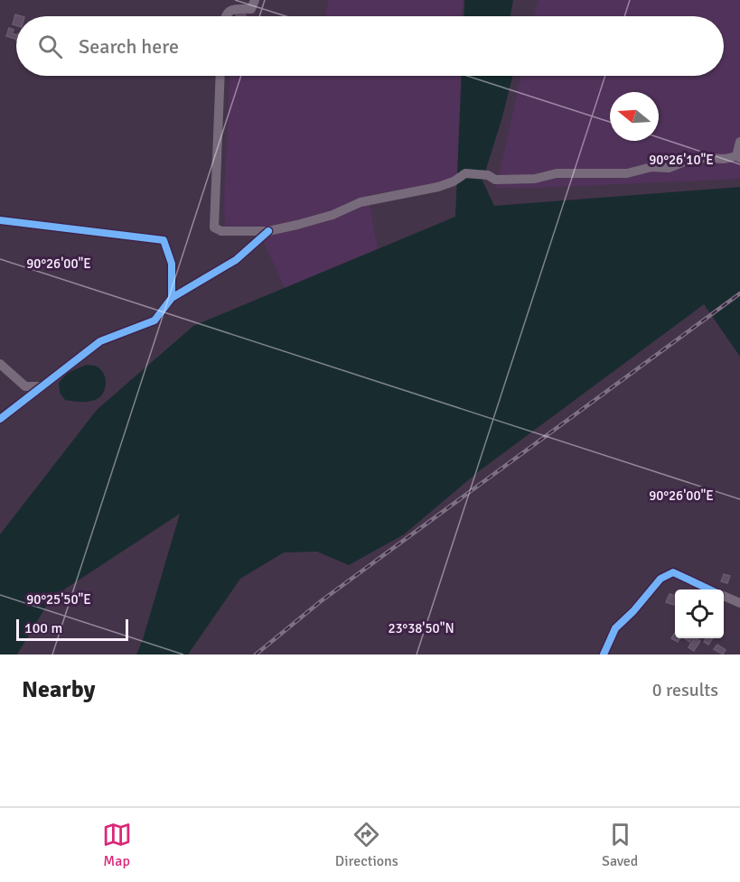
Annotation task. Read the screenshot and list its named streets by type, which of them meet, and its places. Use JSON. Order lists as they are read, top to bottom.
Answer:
{
  "scale_bar": "100 m",
  "north": "left",
  "page": {
    "search": "Search here",
    "scale": "100 m",
    "heading": ["Nearby", "0 results"],
    "nav": ["Map", "Directions", "Saved"]
  },
  "coordinates": [
    "90°26'10\"E",
    "90°26'00\"E",
    "90°25'50\"E",
    "23°38'50\"N"
  ]
}
